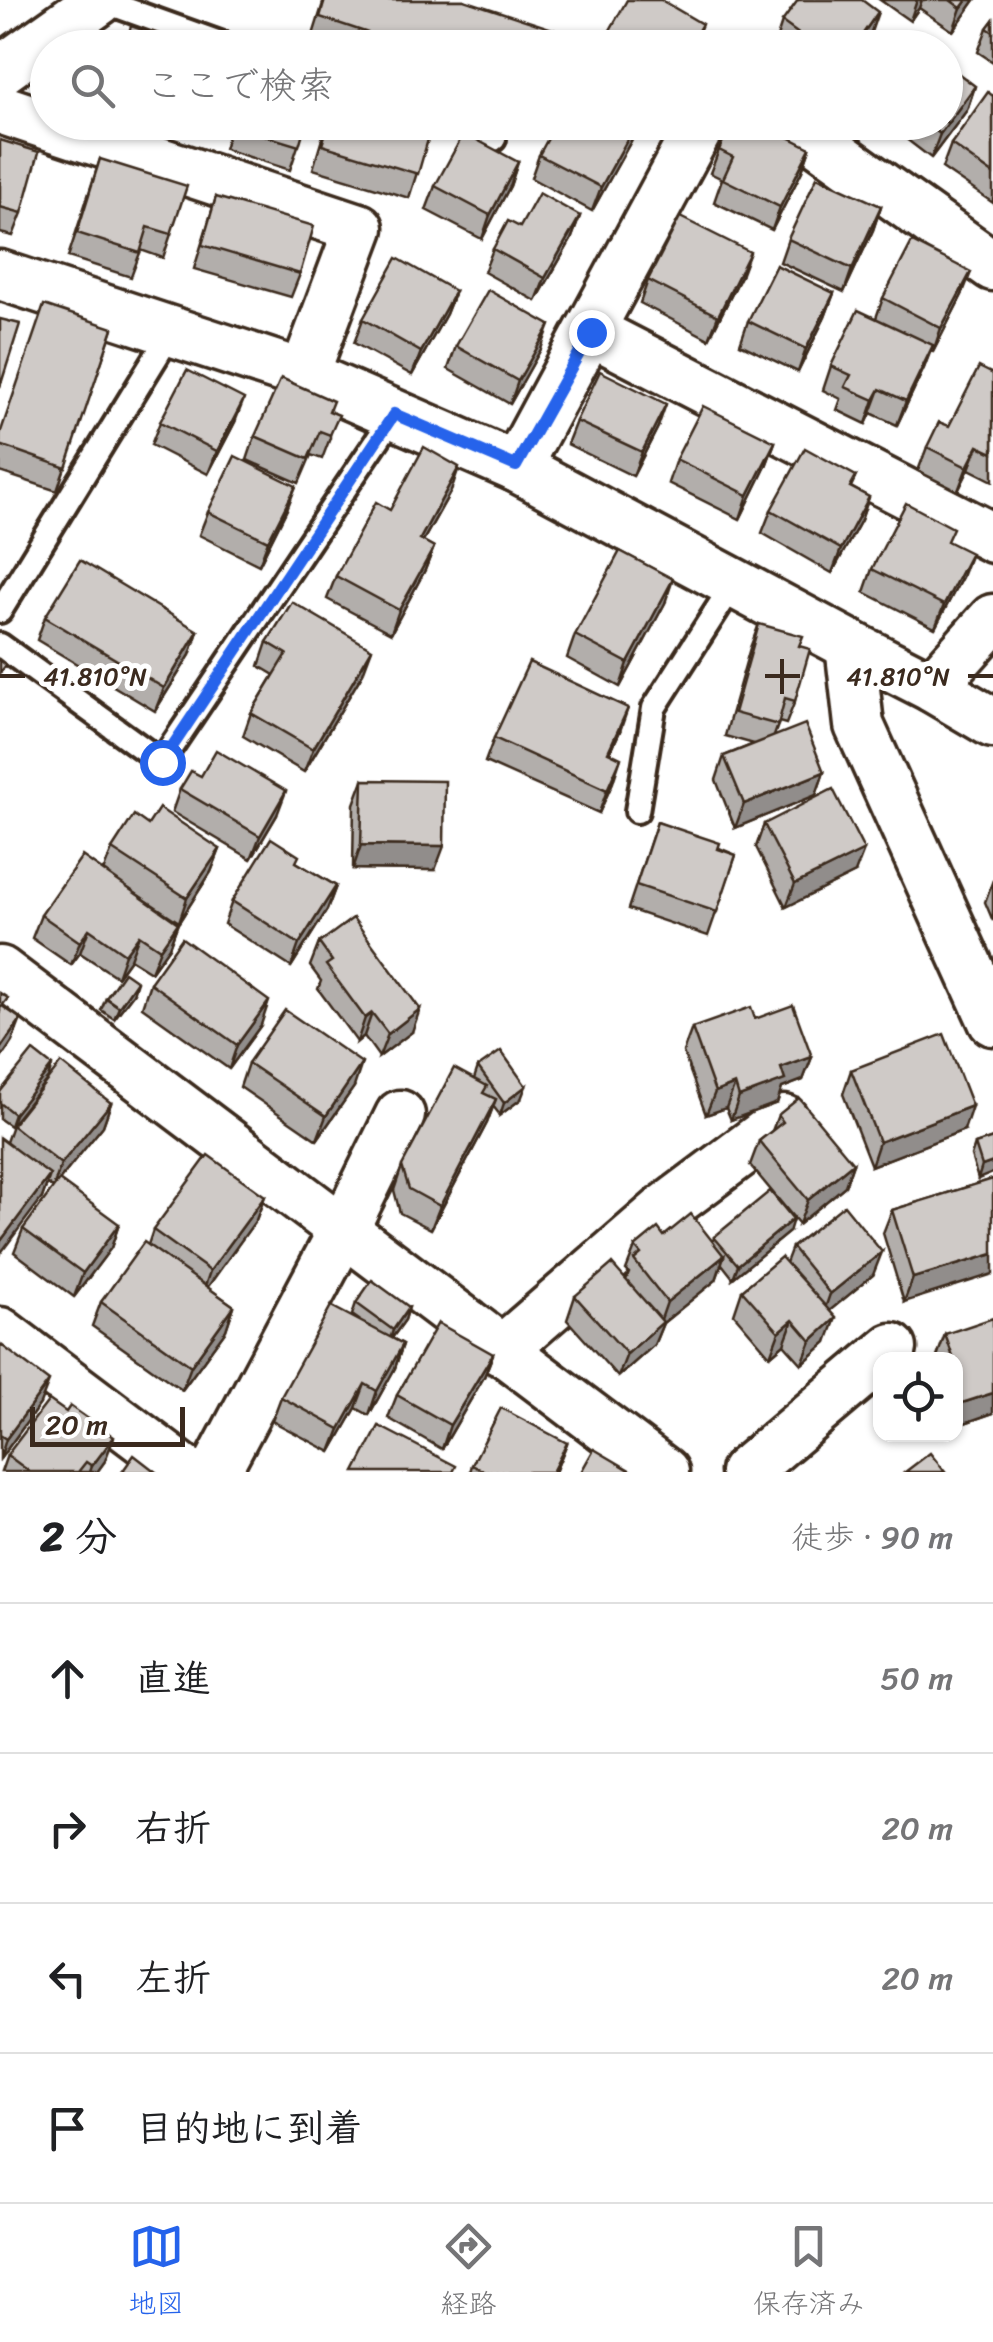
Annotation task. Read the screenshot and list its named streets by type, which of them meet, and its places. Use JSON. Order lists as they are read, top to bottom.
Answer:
{
  "scale_bar": "20 m",
  "page": {
    "search": "ここで検索",
    "scale": "20 m",
    "heading": ["2 分", "徒歩 · 90 m"],
    "list": [
      ["直進", "50 m"],
      ["右折", "20 m"],
      ["左折", "20 m"],
      "目的地に到着"
    ],
    "nav": ["地図", "経路", "保存済み"]
  },
  "coordinates": ["41.810°N"]
}
